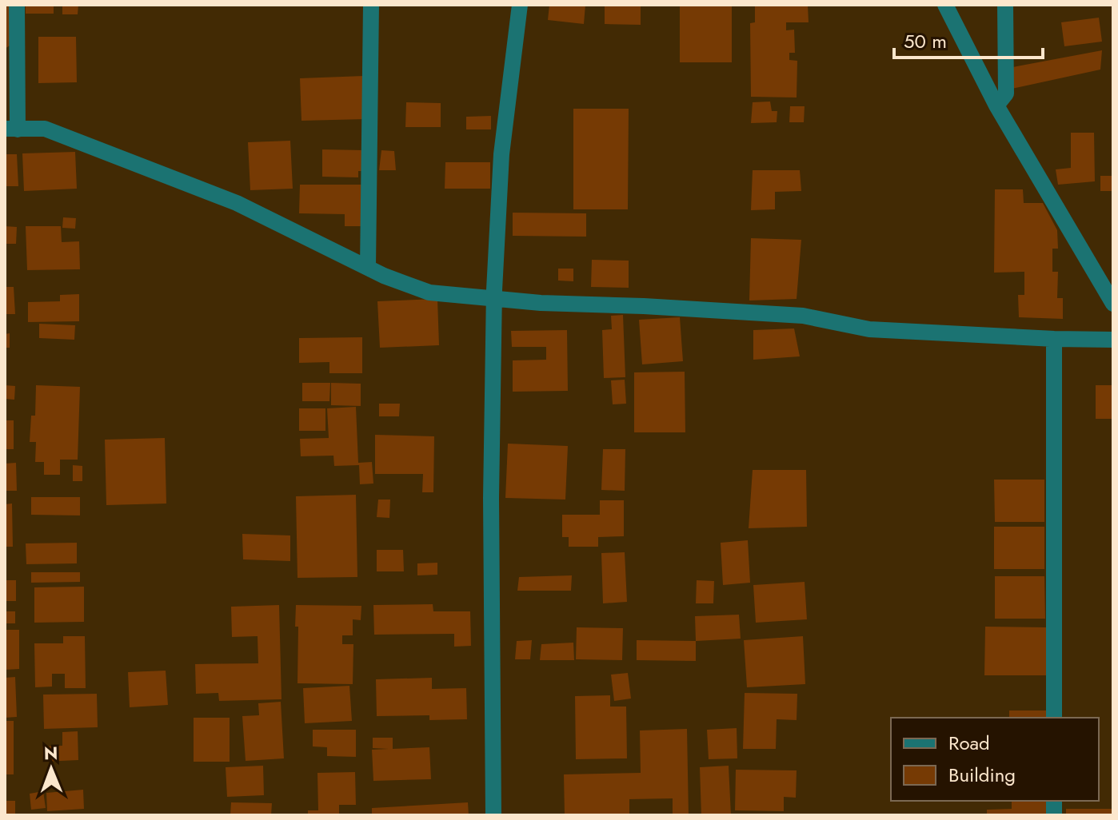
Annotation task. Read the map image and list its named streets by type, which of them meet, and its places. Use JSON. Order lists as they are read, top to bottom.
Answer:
{
  "legend": ["Road", "Building"],
  "scale_bar": "50 m",
  "north": "top"
}
